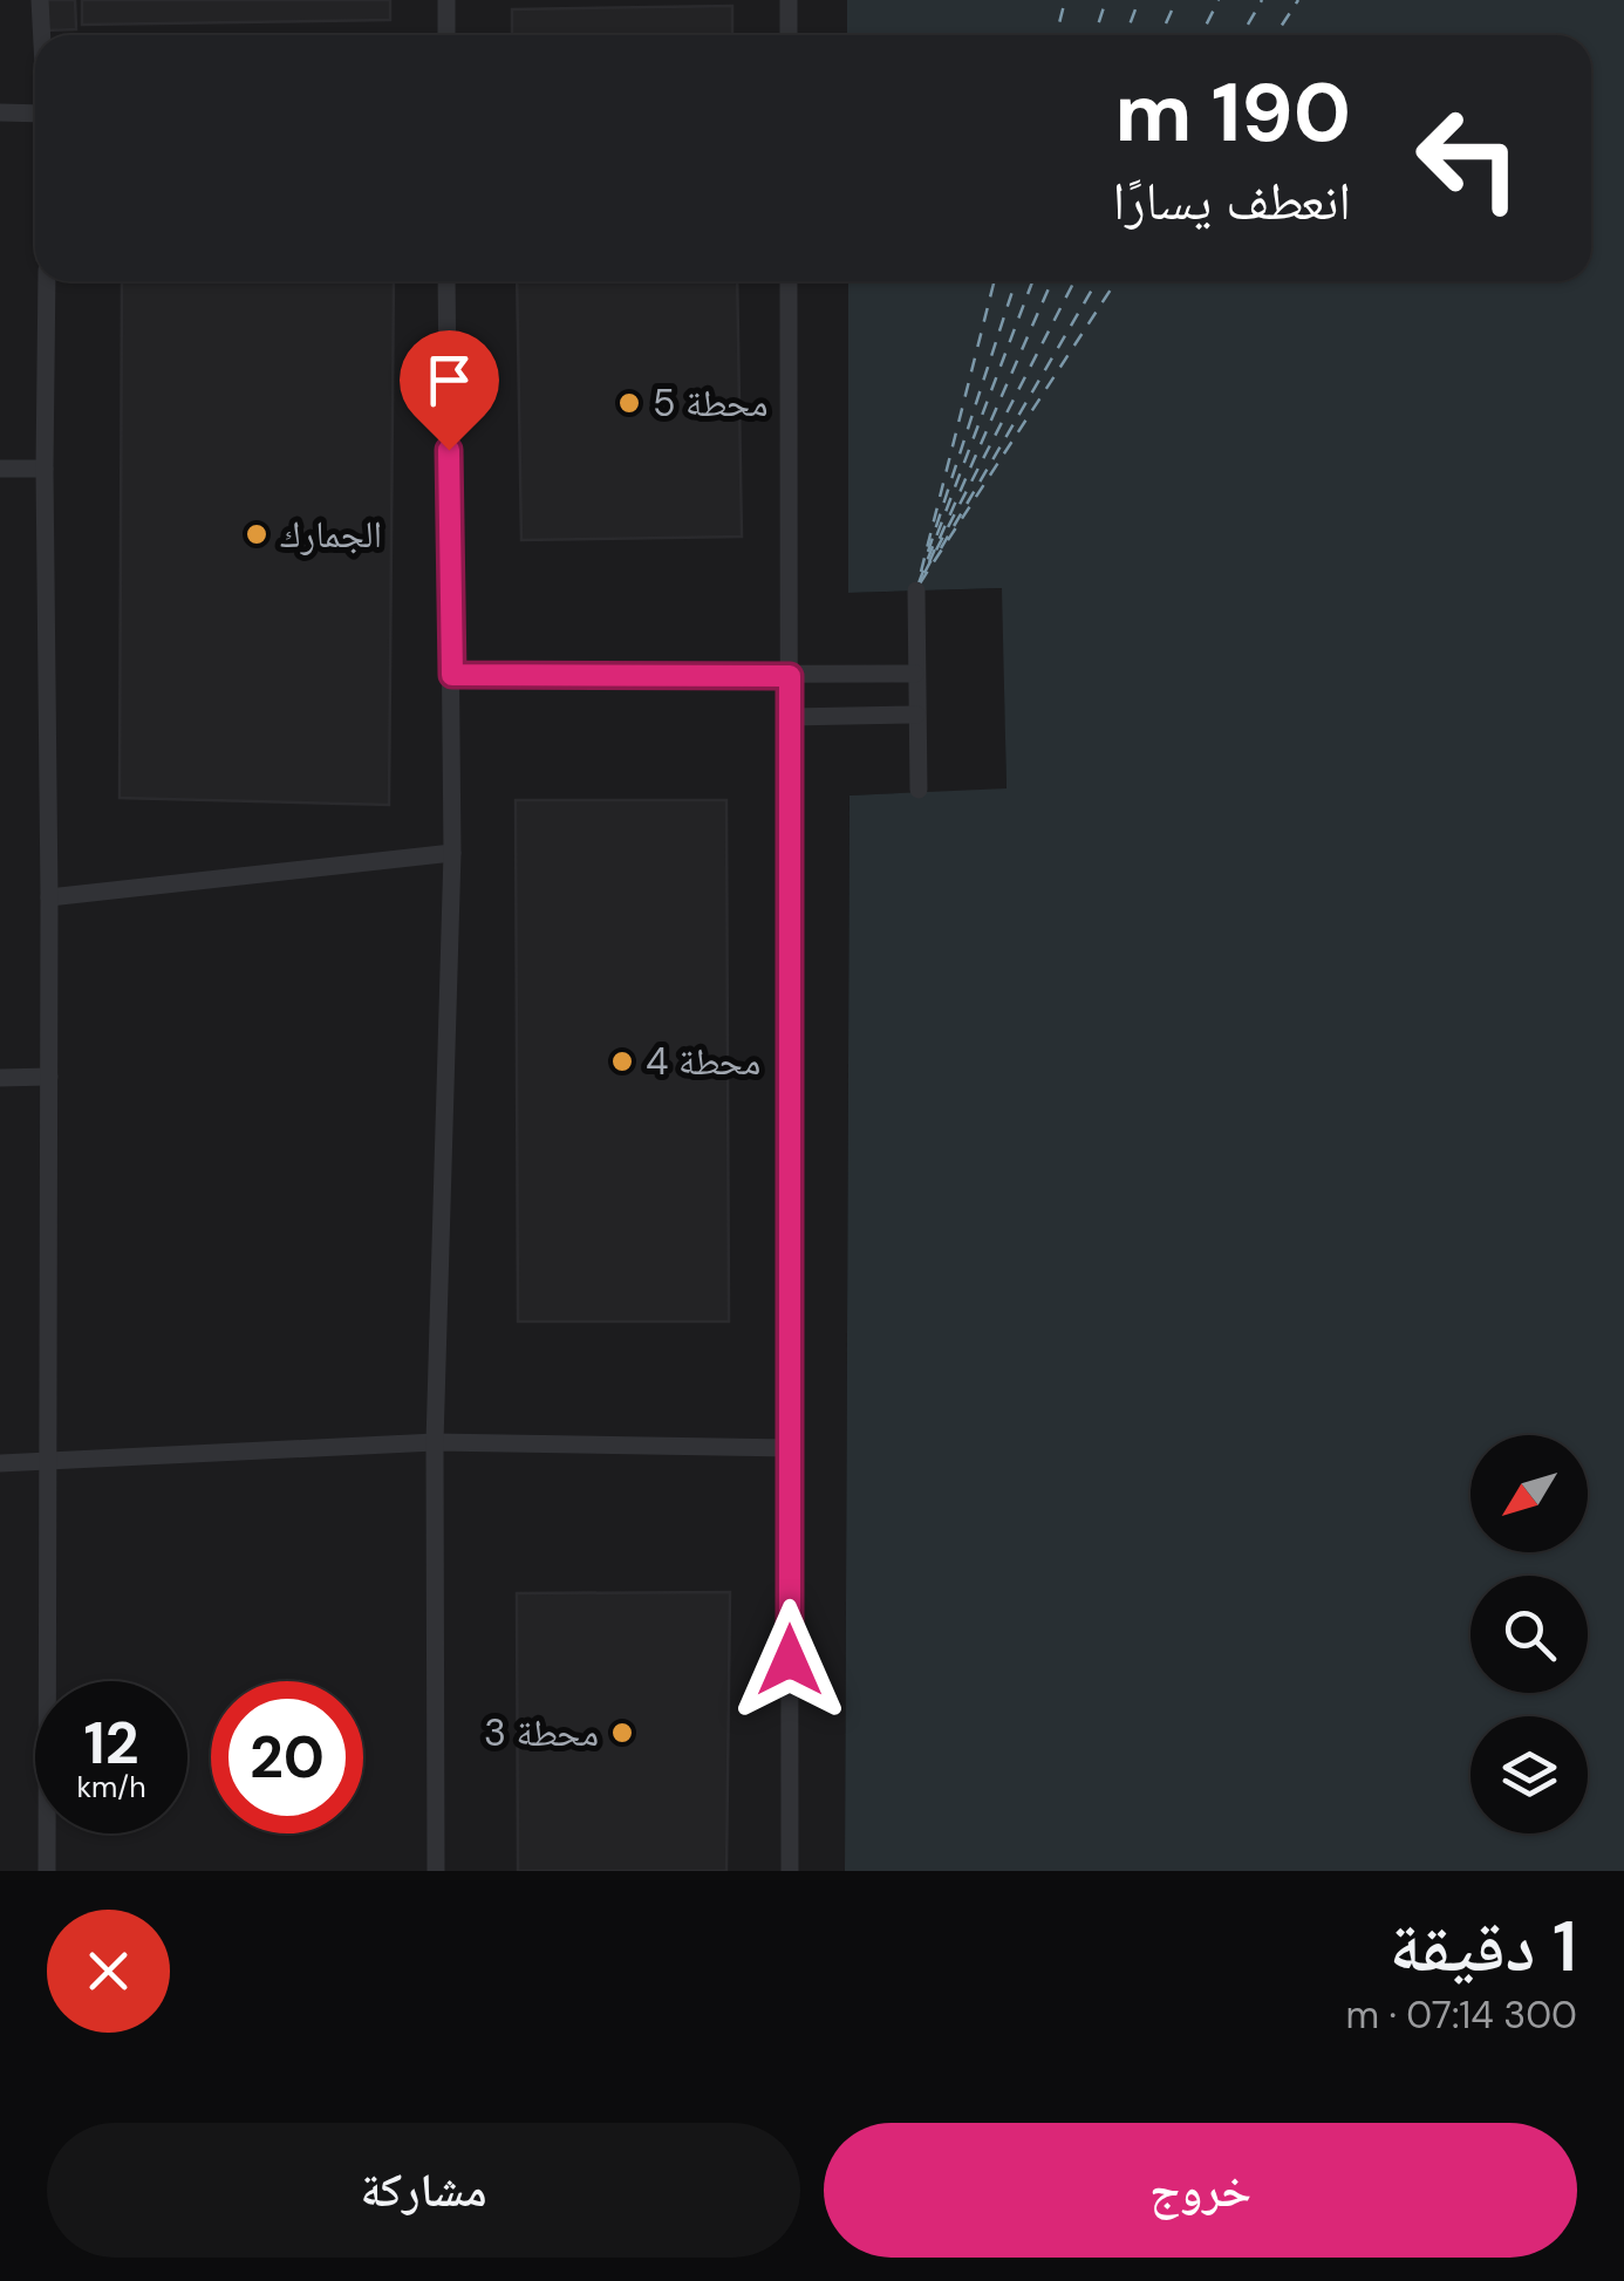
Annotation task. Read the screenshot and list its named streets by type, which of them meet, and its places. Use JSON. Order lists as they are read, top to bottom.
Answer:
{
  "places": [
    "محطة 5",
    "الجمارك",
    "محطة 4",
    "محطة 3"
  ],
  "north": "bottom left",
  "page": {
    "turn": ["190 m", "انعطف يسارًا"],
    "speed": "12 km/h",
    "limit": "20",
    "heading": ["1 دقيقة", "300 m · 07:14"],
    "buttons": ["خروج", "مشاركة"]
  }
}
